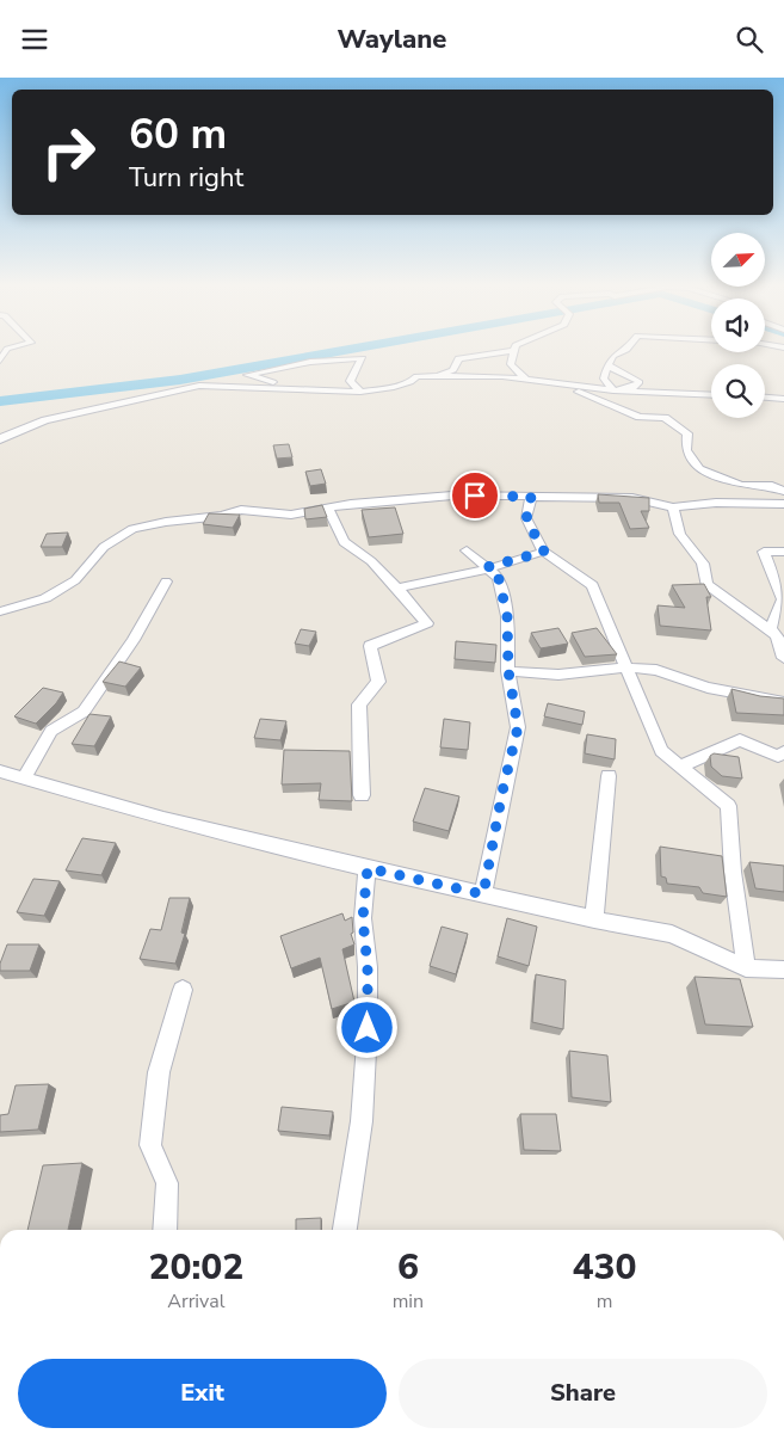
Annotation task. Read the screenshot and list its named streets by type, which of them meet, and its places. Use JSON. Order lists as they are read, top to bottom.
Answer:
{
  "north": "top right",
  "page": {
    "header": "Waylane",
    "turn": ["60 m", "Turn right"],
    "eta": [
      "20:02",
      "Arrival",
      "6",
      "min",
      "430",
      "m"
    ],
    "buttons": ["Exit", "Share"]
  }
}
